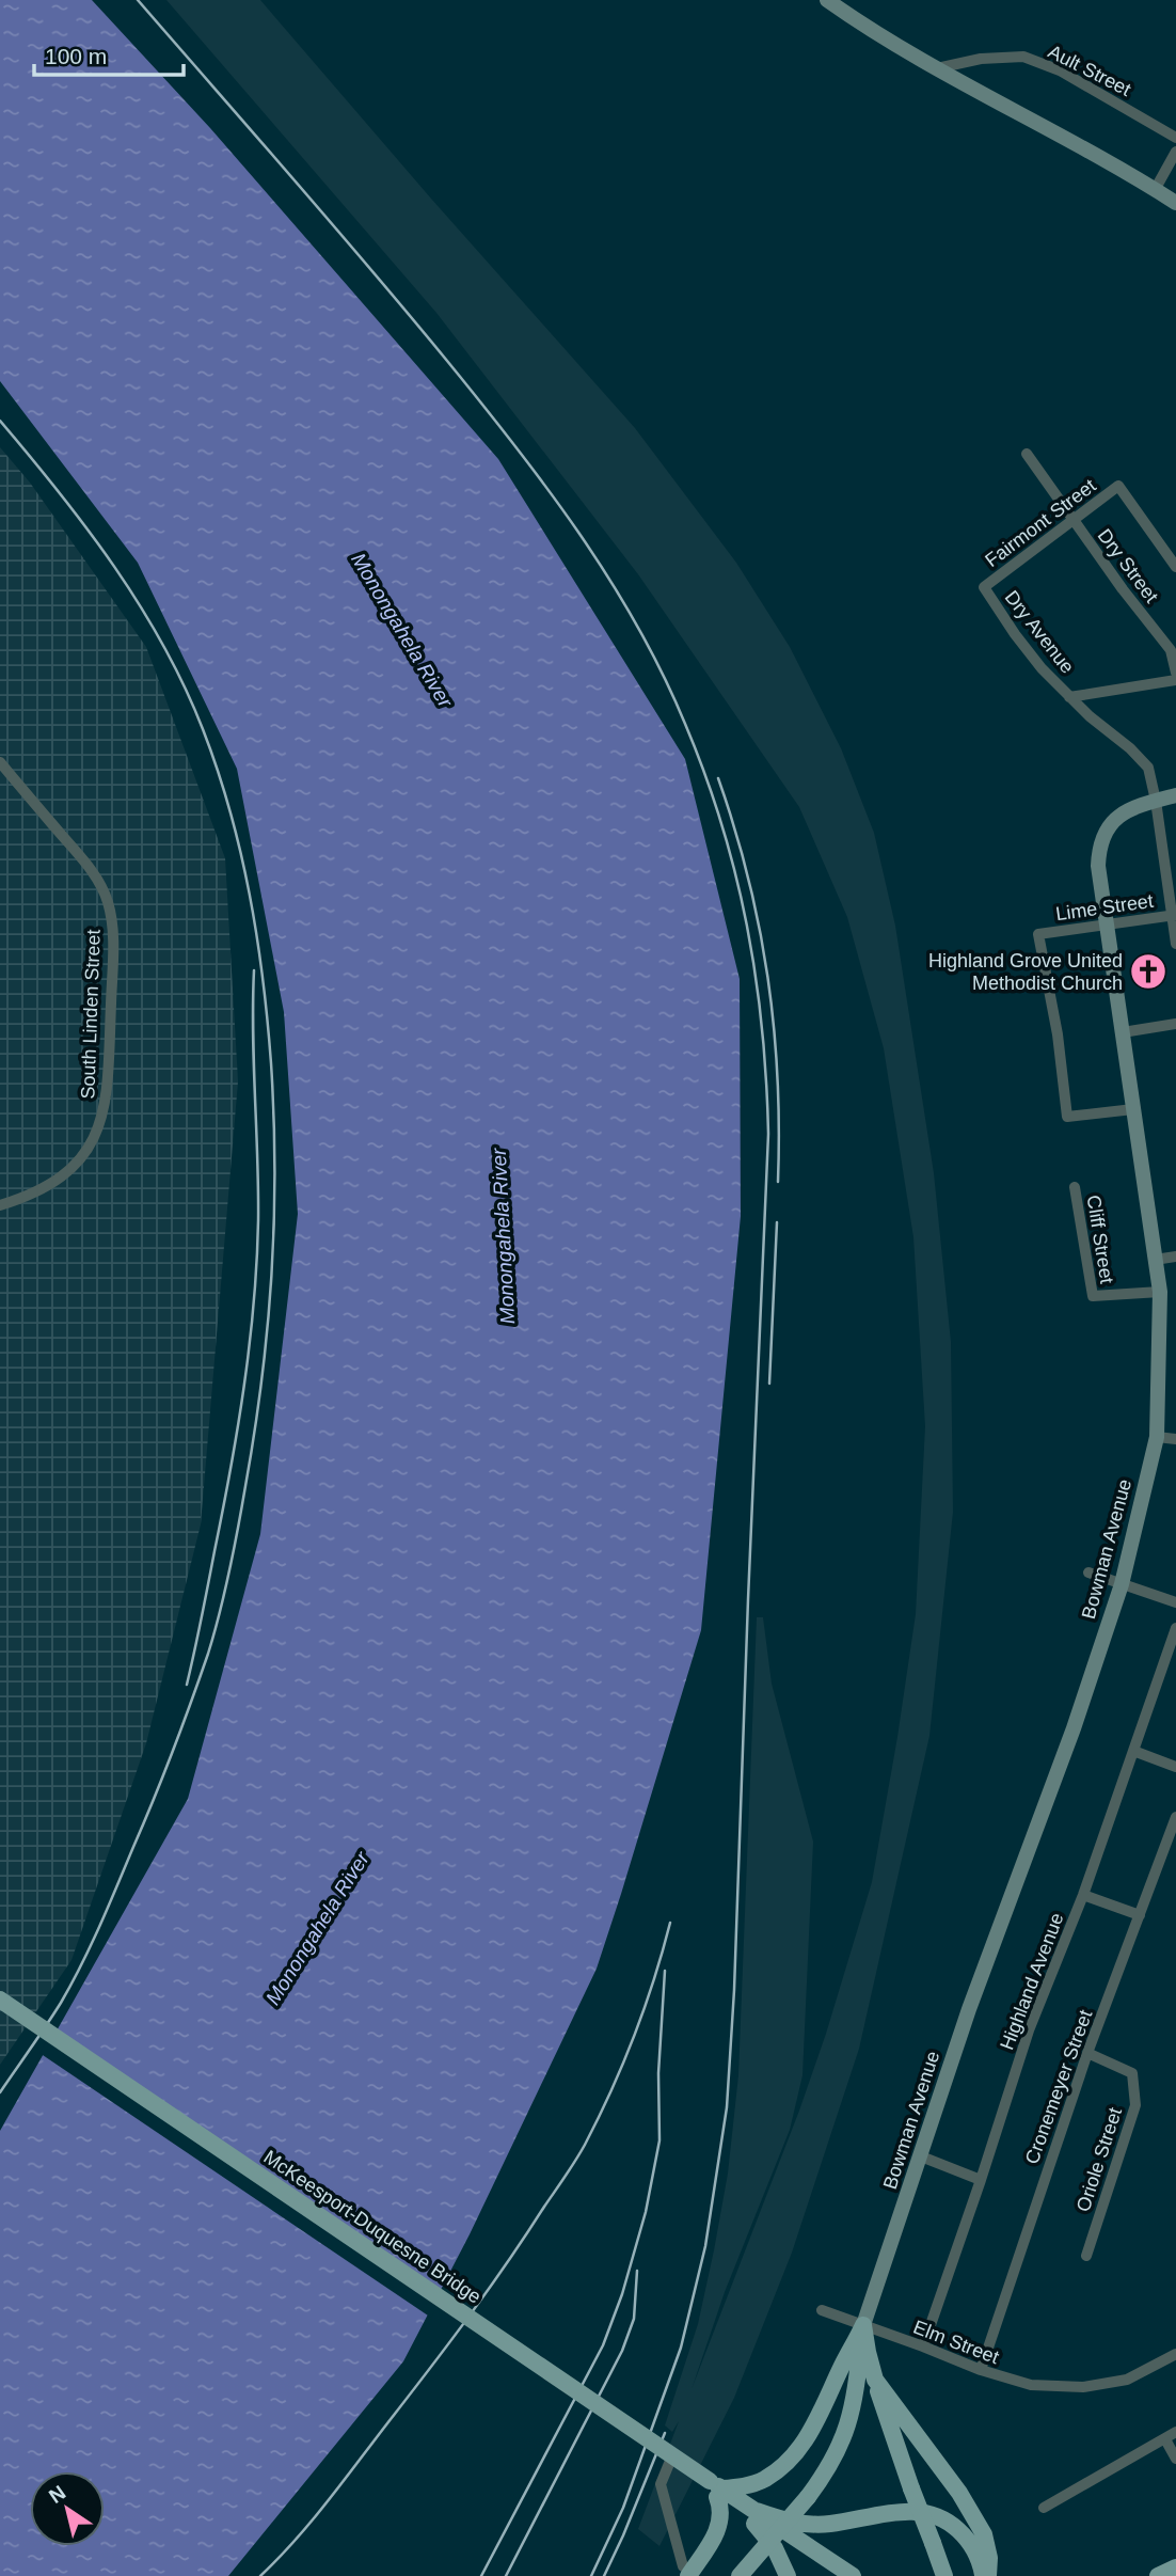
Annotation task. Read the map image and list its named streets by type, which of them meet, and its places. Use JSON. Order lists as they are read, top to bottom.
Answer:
{
  "streets": {
    "main road": ["Bowman Avenue", "McKeesport-Duquesne Bridge"],
    "street": [
      "Ault Street",
      "Fairmont Street",
      "Dry Street",
      "Dry Avenue",
      "Lime Street",
      "South Linden Street",
      "Cliff Street",
      "Highland Avenue",
      "Cronemeyer Street",
      "Oriole Street",
      "Elm Street"
    ]
  },
  "crossings": [
    ["Fairmont Street", "Dry Street"],
    ["Fairmont Street", "Dry Avenue"],
    ["Lime Street", "Bowman Avenue"],
    ["Cliff Street", "Bowman Avenue"],
    ["Bowman Avenue", "Elm Street"],
    ["Highland Avenue", "Elm Street"],
    ["Cronemeyer Street", "Oriole Street"],
    ["Cronemeyer Street", "Elm Street"]
  ],
  "water": ["Monongahela River"],
  "places": {
    "church": ["Highland Grove United Methodist Church"]
  },
  "scale_bar": "100 m",
  "north": "top left"
}
